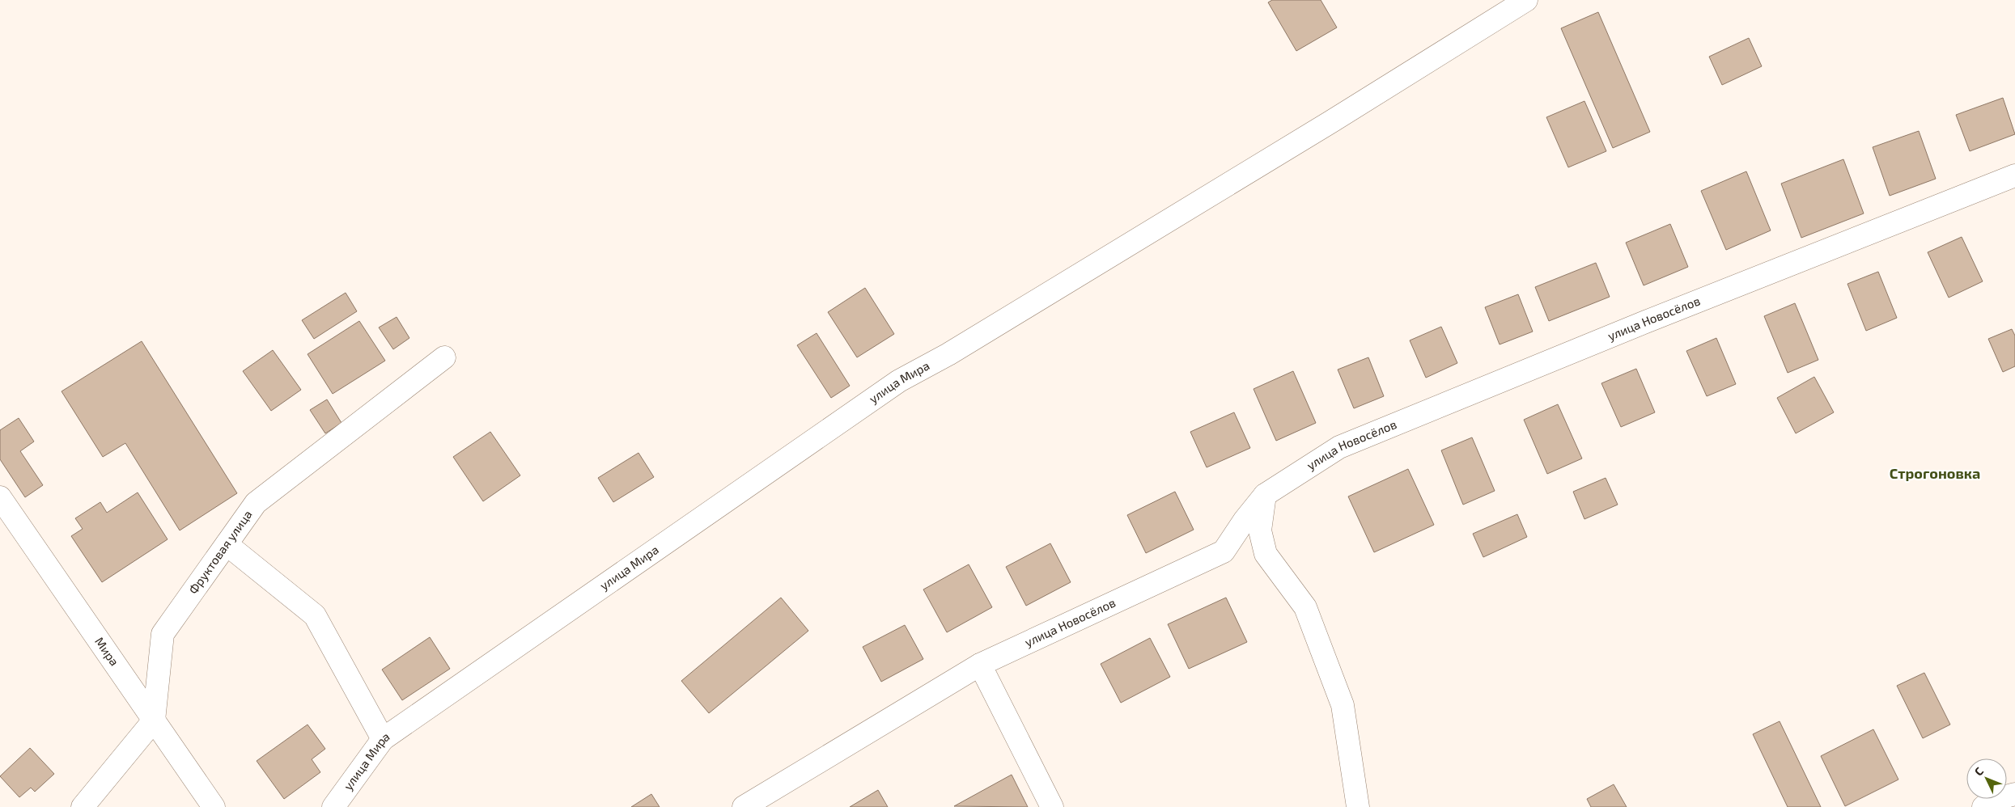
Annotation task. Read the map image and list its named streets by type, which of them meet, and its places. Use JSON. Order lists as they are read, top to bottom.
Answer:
{
  "streets": {
    "street": [
      "улица Новосёлов",
      "улица Мира",
      "Фруктовая улица",
      "Мира"
    ]
  },
  "crossings": [
    ["Фруктовая улица", "Мира"]
  ],
  "districts": ["Строгоновка"],
  "north": "top left"
}
